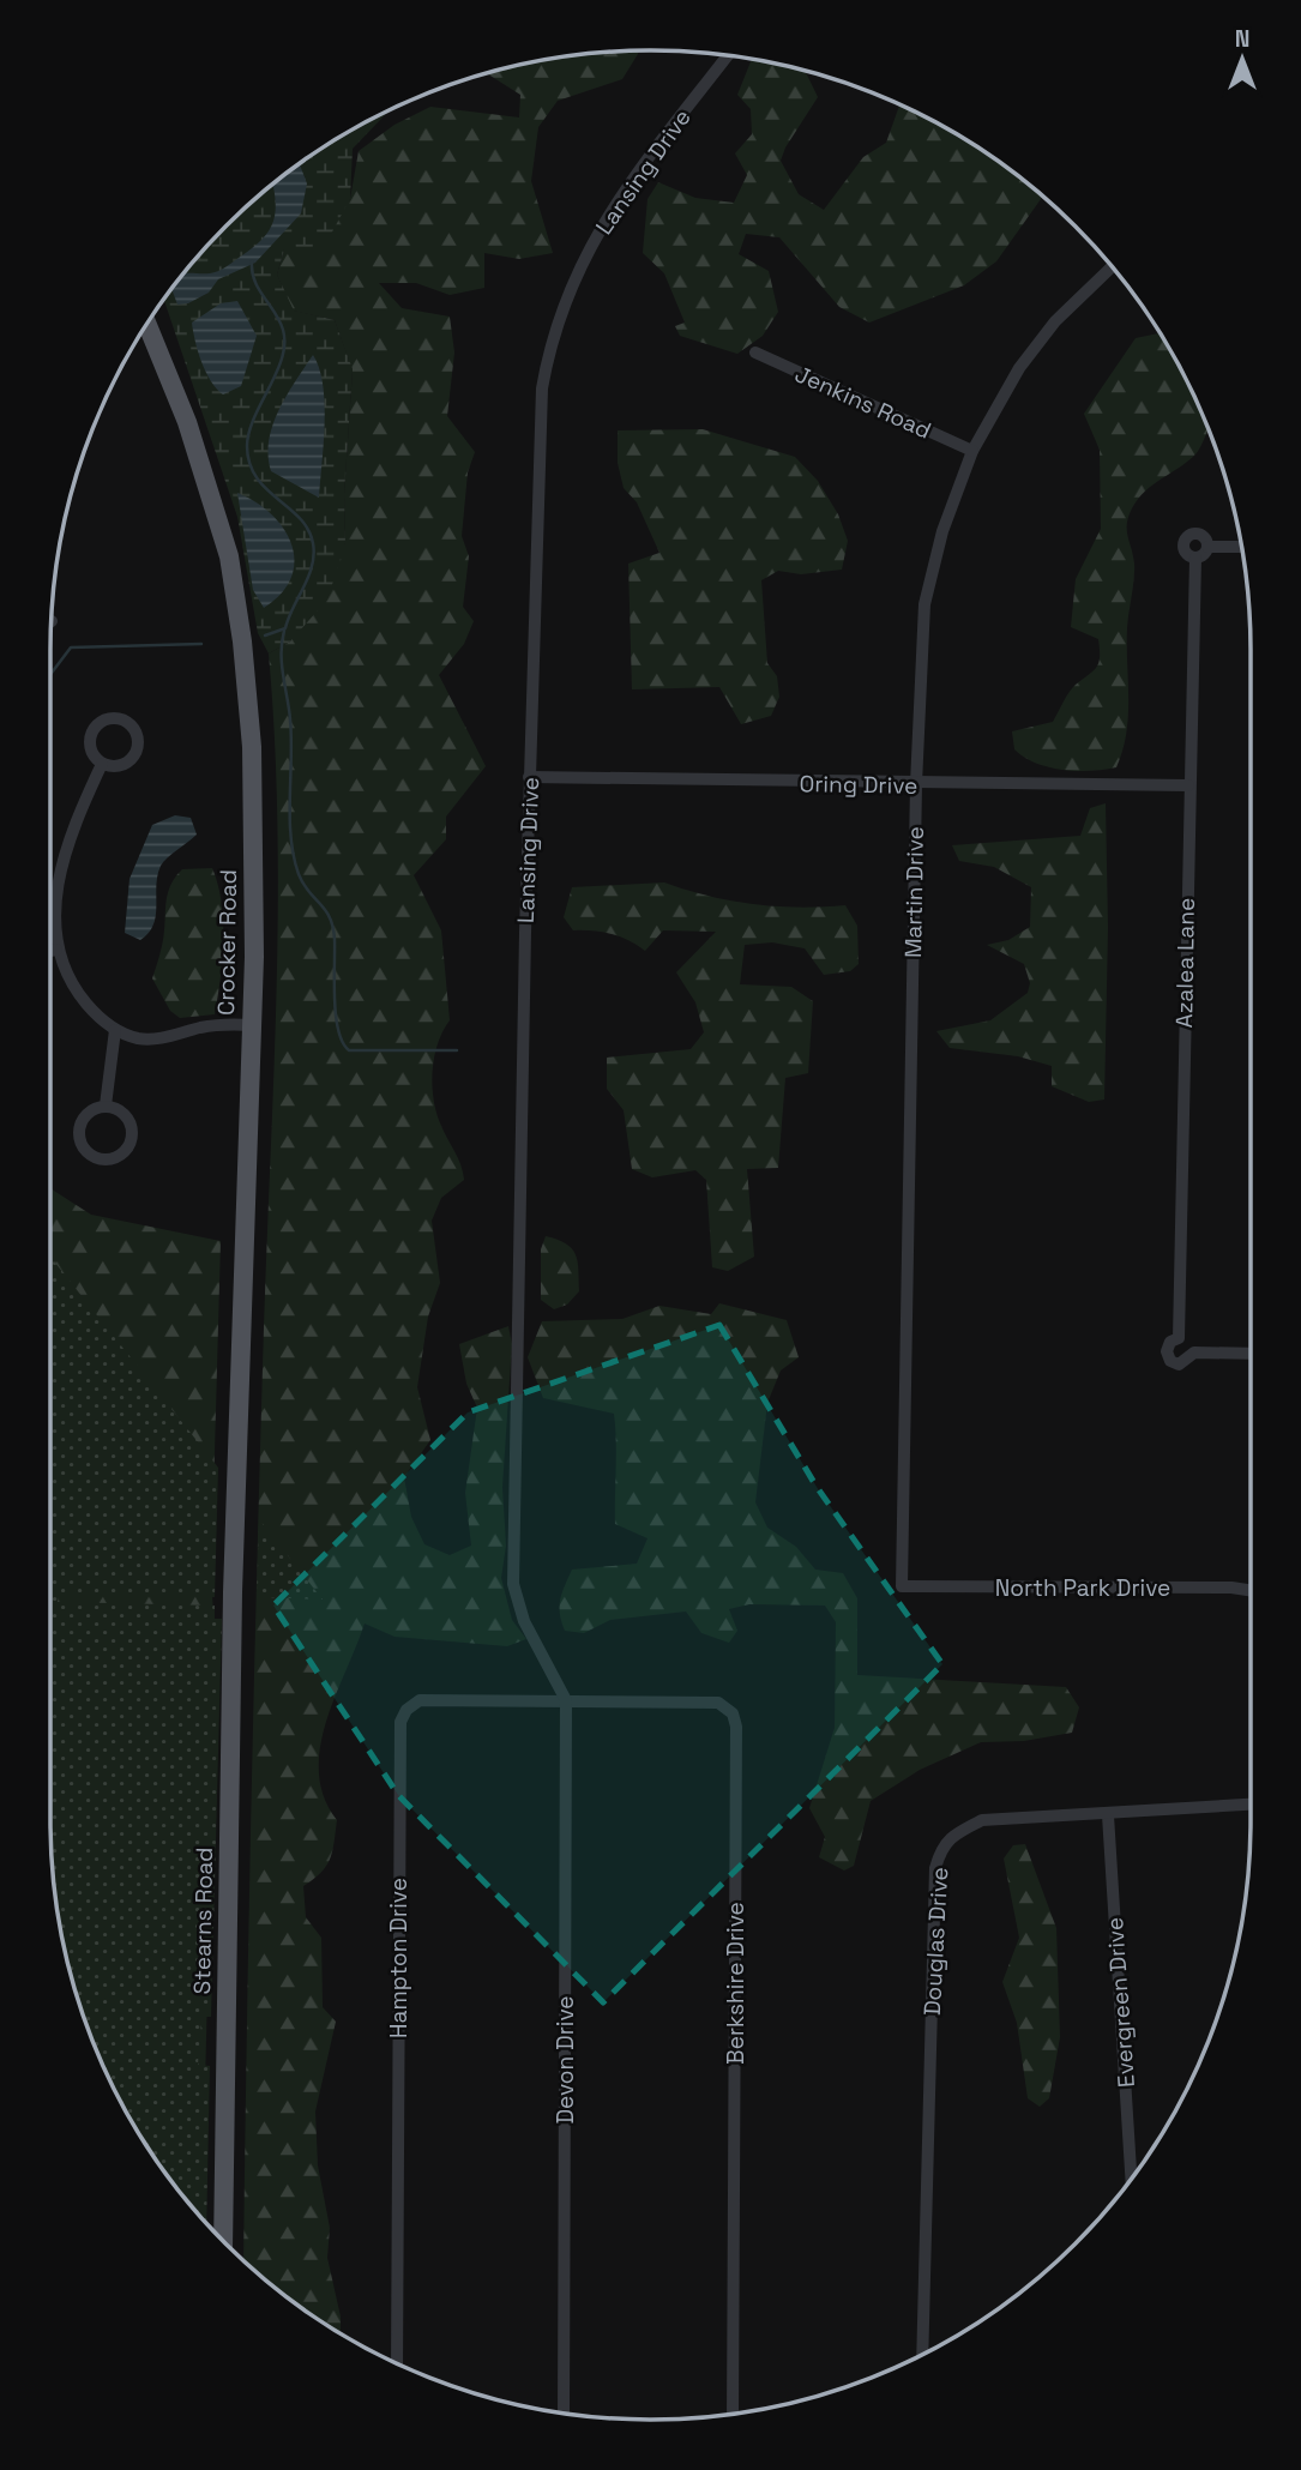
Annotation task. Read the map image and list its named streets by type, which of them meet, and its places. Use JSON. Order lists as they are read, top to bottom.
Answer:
{
  "streets": {
    "main road": ["Crocker Road", "Stearns Road"],
    "street": [
      "Lansing Drive",
      "Jenkins Road",
      "Oring Drive",
      "Martin Drive",
      "Azalea Lane",
      "North Park Drive",
      "Douglas Drive",
      "Hampton Drive",
      "Berkshire Drive",
      "Evergreen Drive",
      "Devon Drive"
    ]
  },
  "crossings": [
    ["Lansing Drive", "Oring Drive"],
    ["Lansing Drive", "Hampton Drive"],
    ["Lansing Drive", "Berkshire Drive"],
    ["Lansing Drive", "Devon Drive"],
    ["Jenkins Road", "Martin Drive"],
    ["Oring Drive", "Martin Drive"],
    ["Oring Drive", "Azalea Lane"],
    ["Martin Drive", "North Park Drive"],
    ["Crocker Road", "Stearns Road"],
    ["Douglas Drive", "Evergreen Drive"],
    ["Hampton Drive", "Berkshire Drive"],
    ["Hampton Drive", "Devon Drive"],
    ["Berkshire Drive", "Devon Drive"]
  ],
  "north": "top"
}
